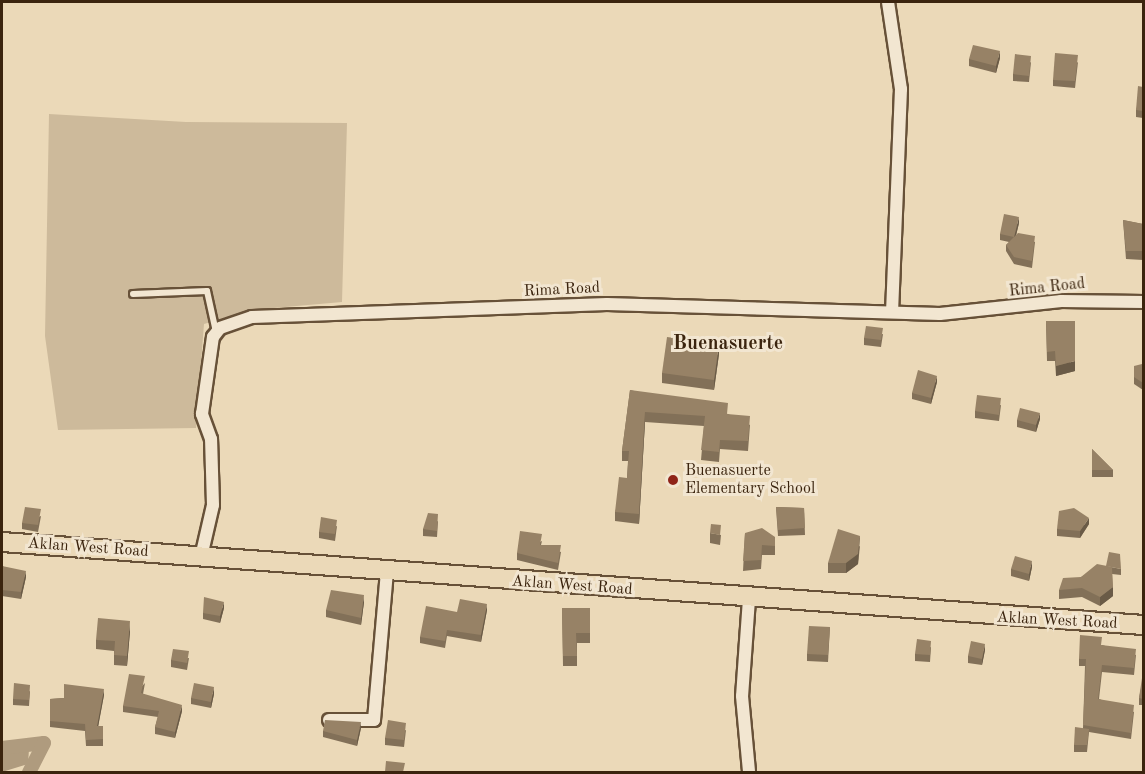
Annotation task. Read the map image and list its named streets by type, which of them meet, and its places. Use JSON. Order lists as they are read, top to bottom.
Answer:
{
  "streets": {
    "main road": ["Aklan West Road"],
    "street": ["Rima Road"]
  },
  "districts": ["Buenasuerte"],
  "places": ["Buenasuerte Elementary School"]
}
